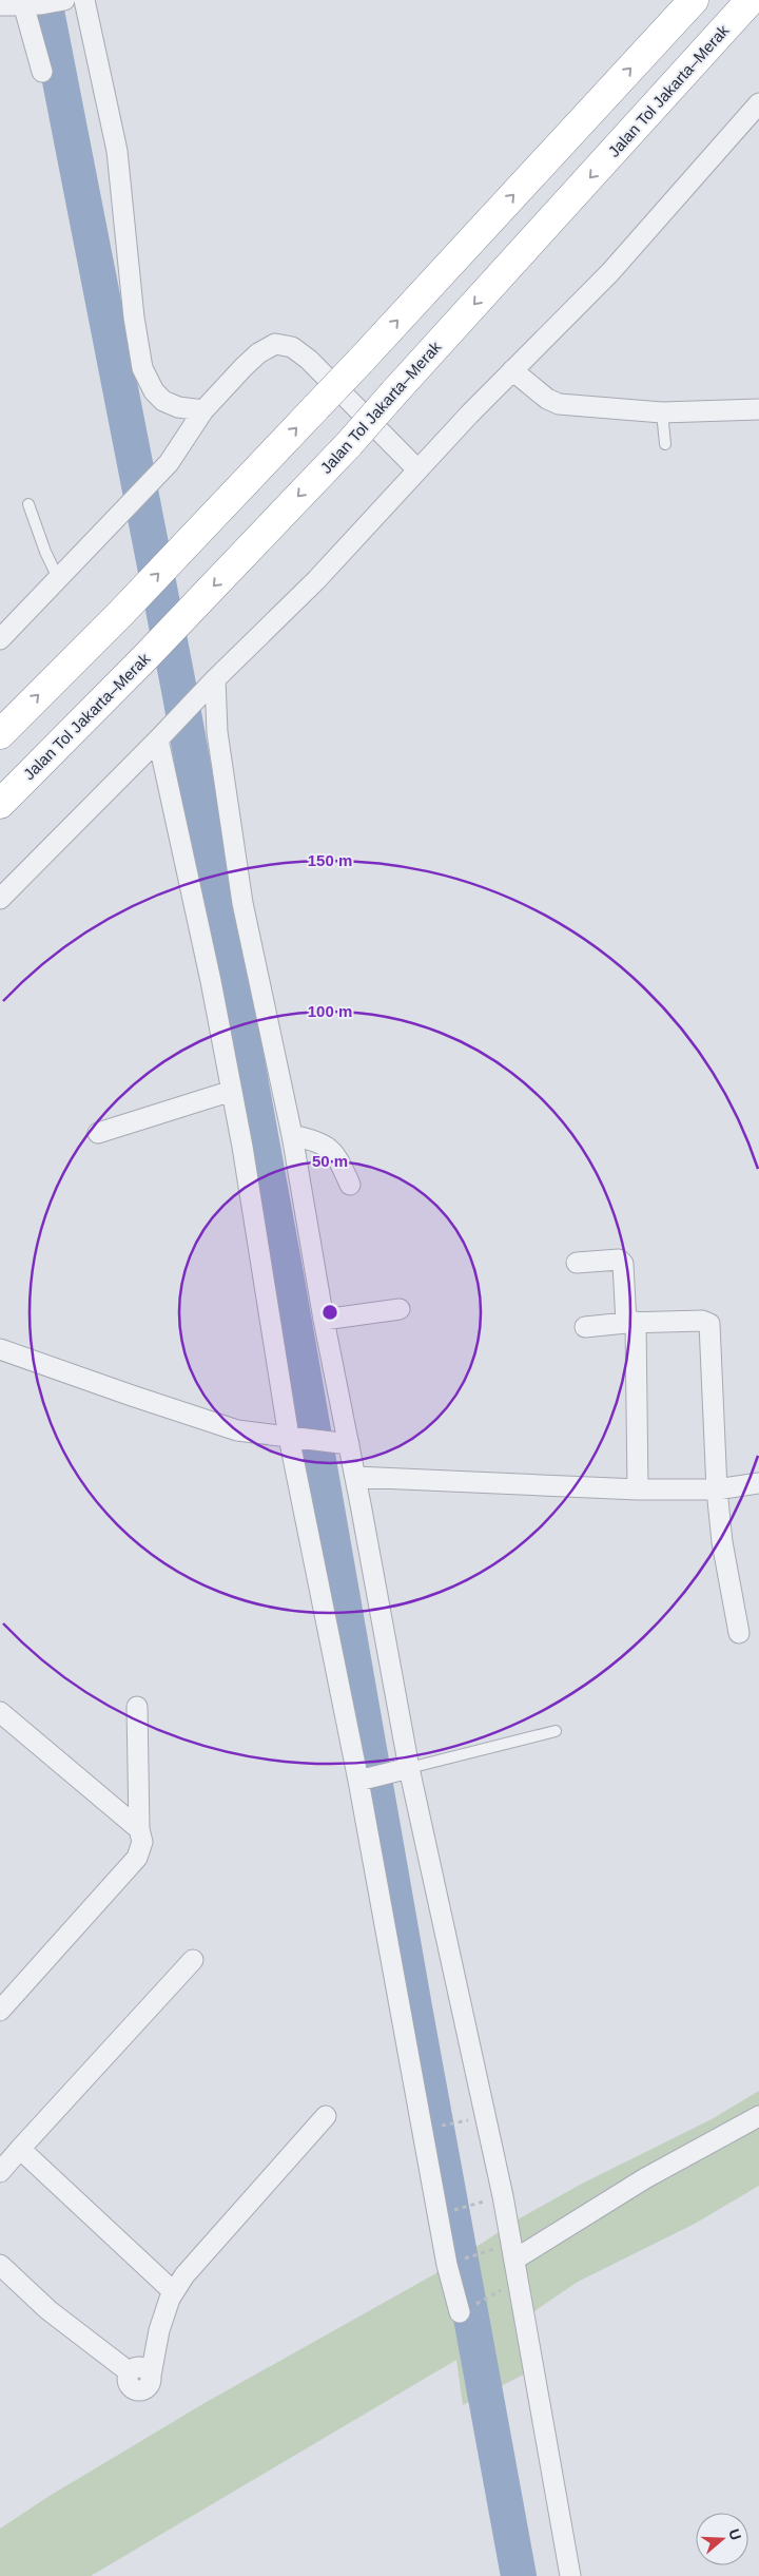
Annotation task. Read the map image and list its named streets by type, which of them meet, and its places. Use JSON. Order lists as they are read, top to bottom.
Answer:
{
  "streets": {
    "highway": ["Jalan Tol Jakarta–Merak"]
  },
  "north": "right",
  "rings": ["150 m", "100 m", "50 m"]
}
